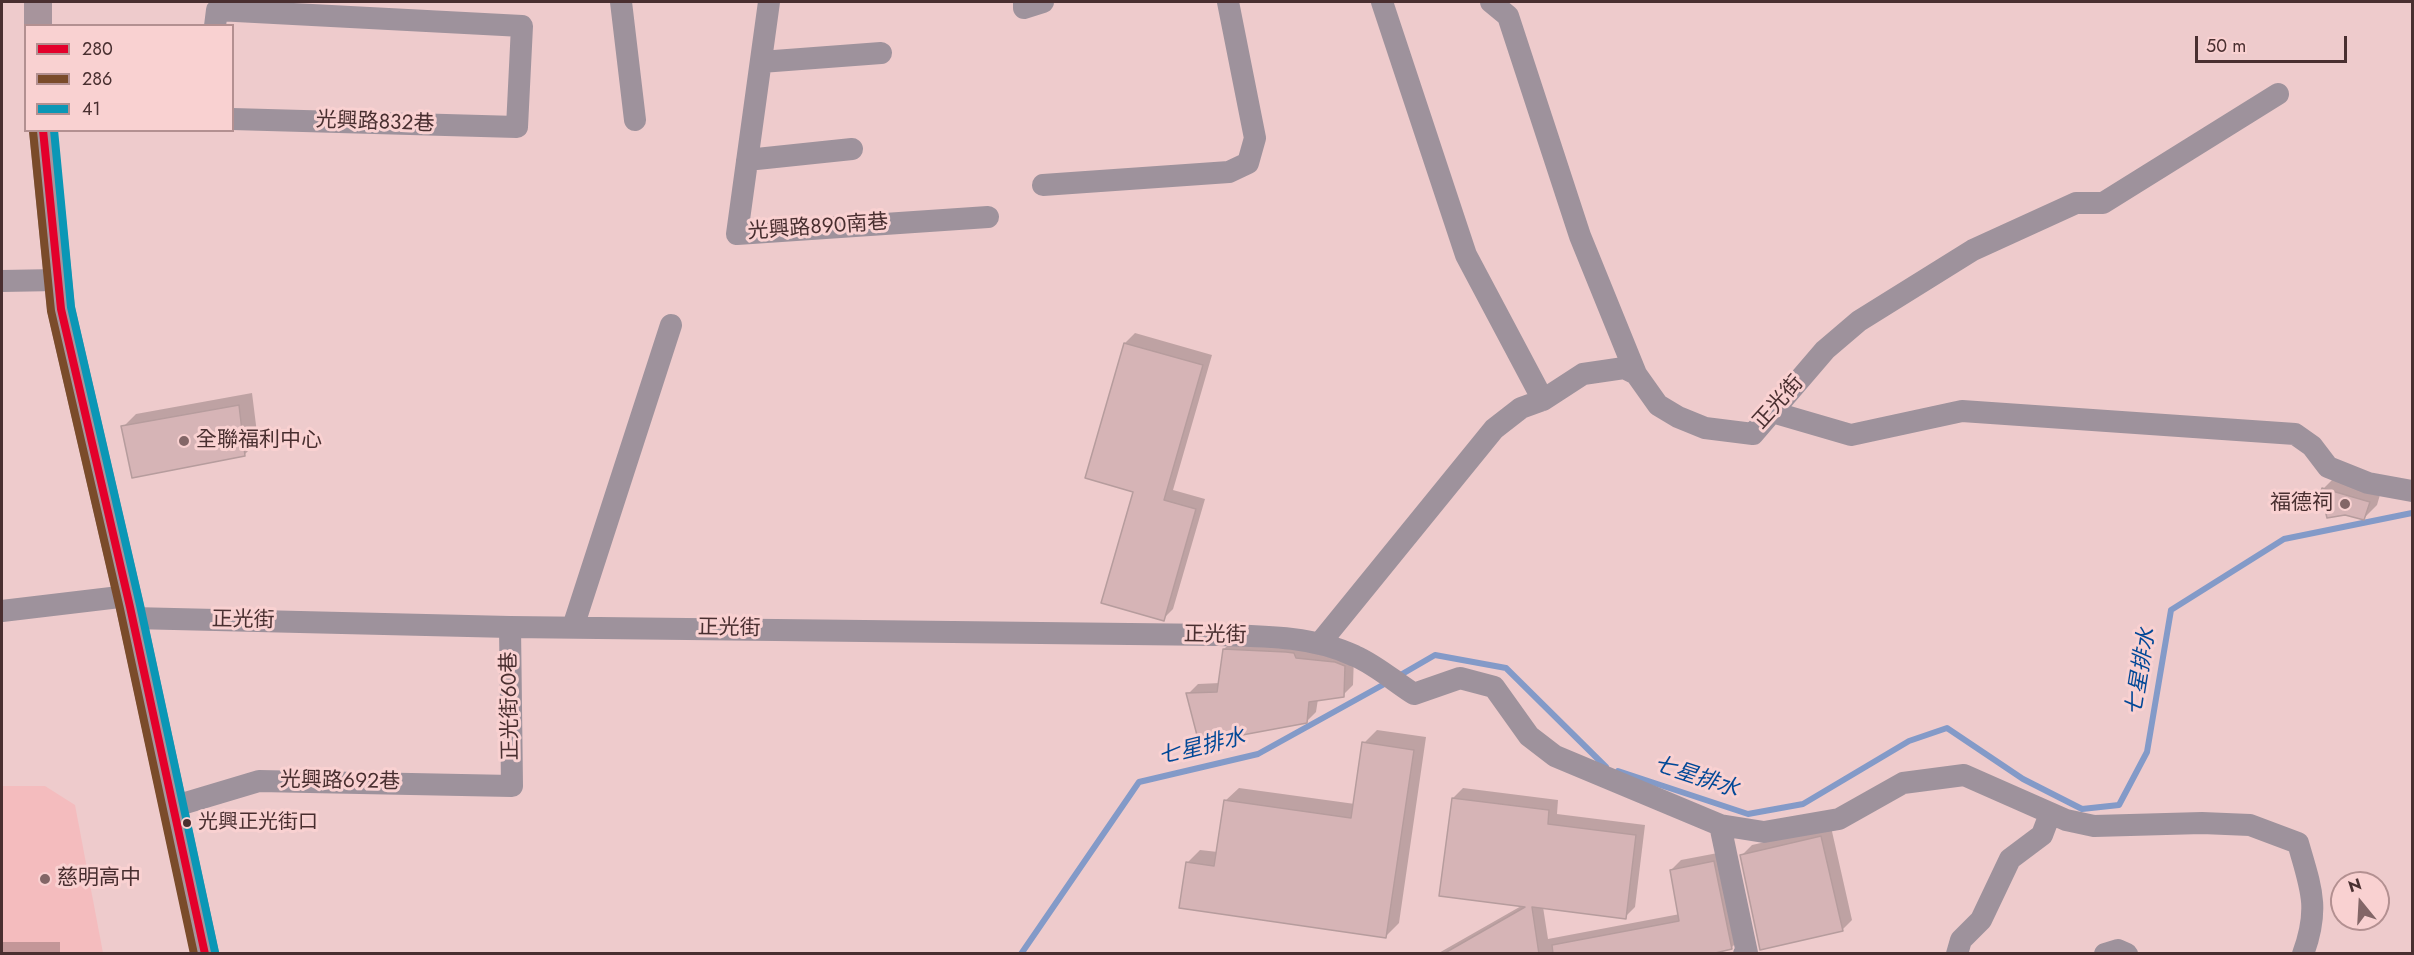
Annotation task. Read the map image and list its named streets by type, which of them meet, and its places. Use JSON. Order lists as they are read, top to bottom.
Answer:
{
  "streets": {
    "street": [
      "光興路832巷",
      "光興路890南巷",
      "正光街",
      "正光街60巷",
      "光興路692巷"
    ]
  },
  "crossings": [
    ["正光街", "正光街60巷"],
    ["正光街60巷", "光興路692巷"]
  ],
  "water": ["七星排水"],
  "places": [
    "全聯福利中心",
    "福德祠",
    "光興正光街口",
    "慈明高中"
  ],
  "lines": ["transit line 280", "transit line 286", "transit line 41"],
  "legend": ["280", "286", "41"],
  "scale_bar": "50 m",
  "north": "top"
}
